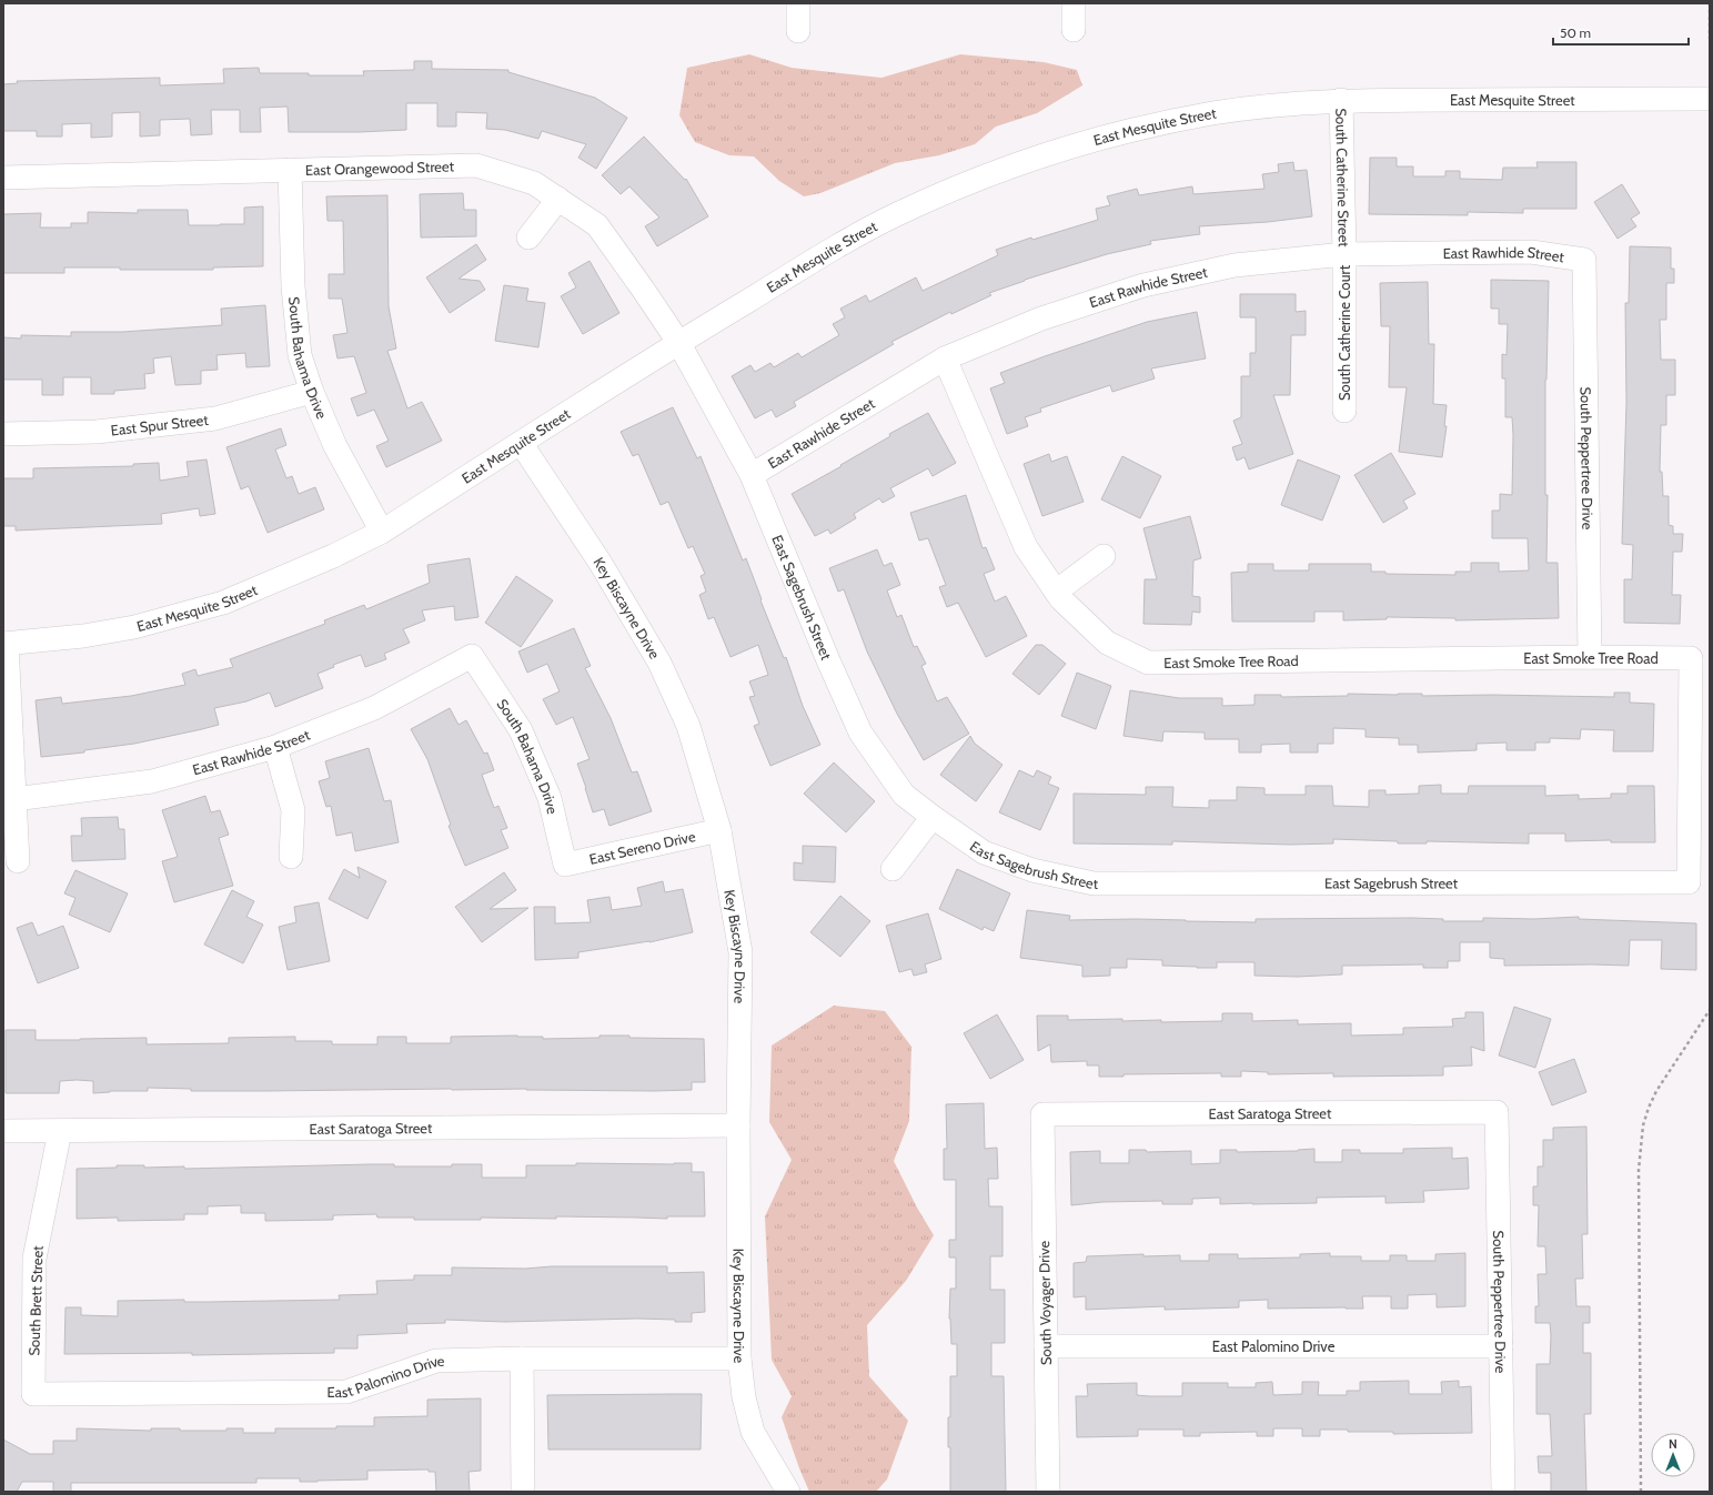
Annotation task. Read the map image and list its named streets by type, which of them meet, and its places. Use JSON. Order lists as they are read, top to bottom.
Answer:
{
  "streets": {
    "street": [
      "East Mesquite Street",
      "East Orangewood Street",
      "South Catherine Street",
      "East Rawhide Street",
      "South Catherine Court",
      "South Bahama Drive",
      "East Spur Street",
      "South Peppertree Drive",
      "East Sagebrush Street",
      "Key Biscayne Drive",
      "East Smoke Tree Road",
      "East Sereno Drive",
      "East Saratoga Street",
      "South Brett Street",
      "South Voyager Drive",
      "East Palomino Drive"
    ]
  },
  "crossings": [
    ["East Mesquite Street", "East Orangewood Street"],
    ["East Mesquite Street", "South Catherine Street"],
    ["East Mesquite Street", "South Bahama Drive"],
    ["East Mesquite Street", "East Sagebrush Street"],
    ["East Mesquite Street", "Key Biscayne Drive"],
    ["East Orangewood Street", "South Bahama Drive"],
    ["East Orangewood Street", "East Sagebrush Street"],
    ["South Catherine Street", "East Rawhide Street"],
    ["South Catherine Street", "South Catherine Court"],
    ["East Rawhide Street", "South Catherine Court"],
    ["East Rawhide Street", "South Bahama Drive"],
    ["East Rawhide Street", "South Peppertree Drive"],
    ["East Rawhide Street", "East Sagebrush Street"],
    ["East Rawhide Street", "East Smoke Tree Road"],
    ["South Bahama Drive", "East Spur Street"],
    ["South Bahama Drive", "East Sereno Drive"],
    ["South Peppertree Drive", "East Smoke Tree Road"],
    ["South Peppertree Drive", "East Saratoga Street"],
    ["South Peppertree Drive", "East Palomino Drive"],
    ["East Sagebrush Street", "East Smoke Tree Road"],
    ["Key Biscayne Drive", "East Sereno Drive"],
    ["Key Biscayne Drive", "East Saratoga Street"],
    ["Key Biscayne Drive", "East Palomino Drive"],
    ["East Saratoga Street", "South Brett Street"],
    ["East Saratoga Street", "South Voyager Drive"],
    ["South Brett Street", "East Palomino Drive"],
    ["South Voyager Drive", "East Palomino Drive"]
  ],
  "scale_bar": "50 m",
  "north": "top"
}
